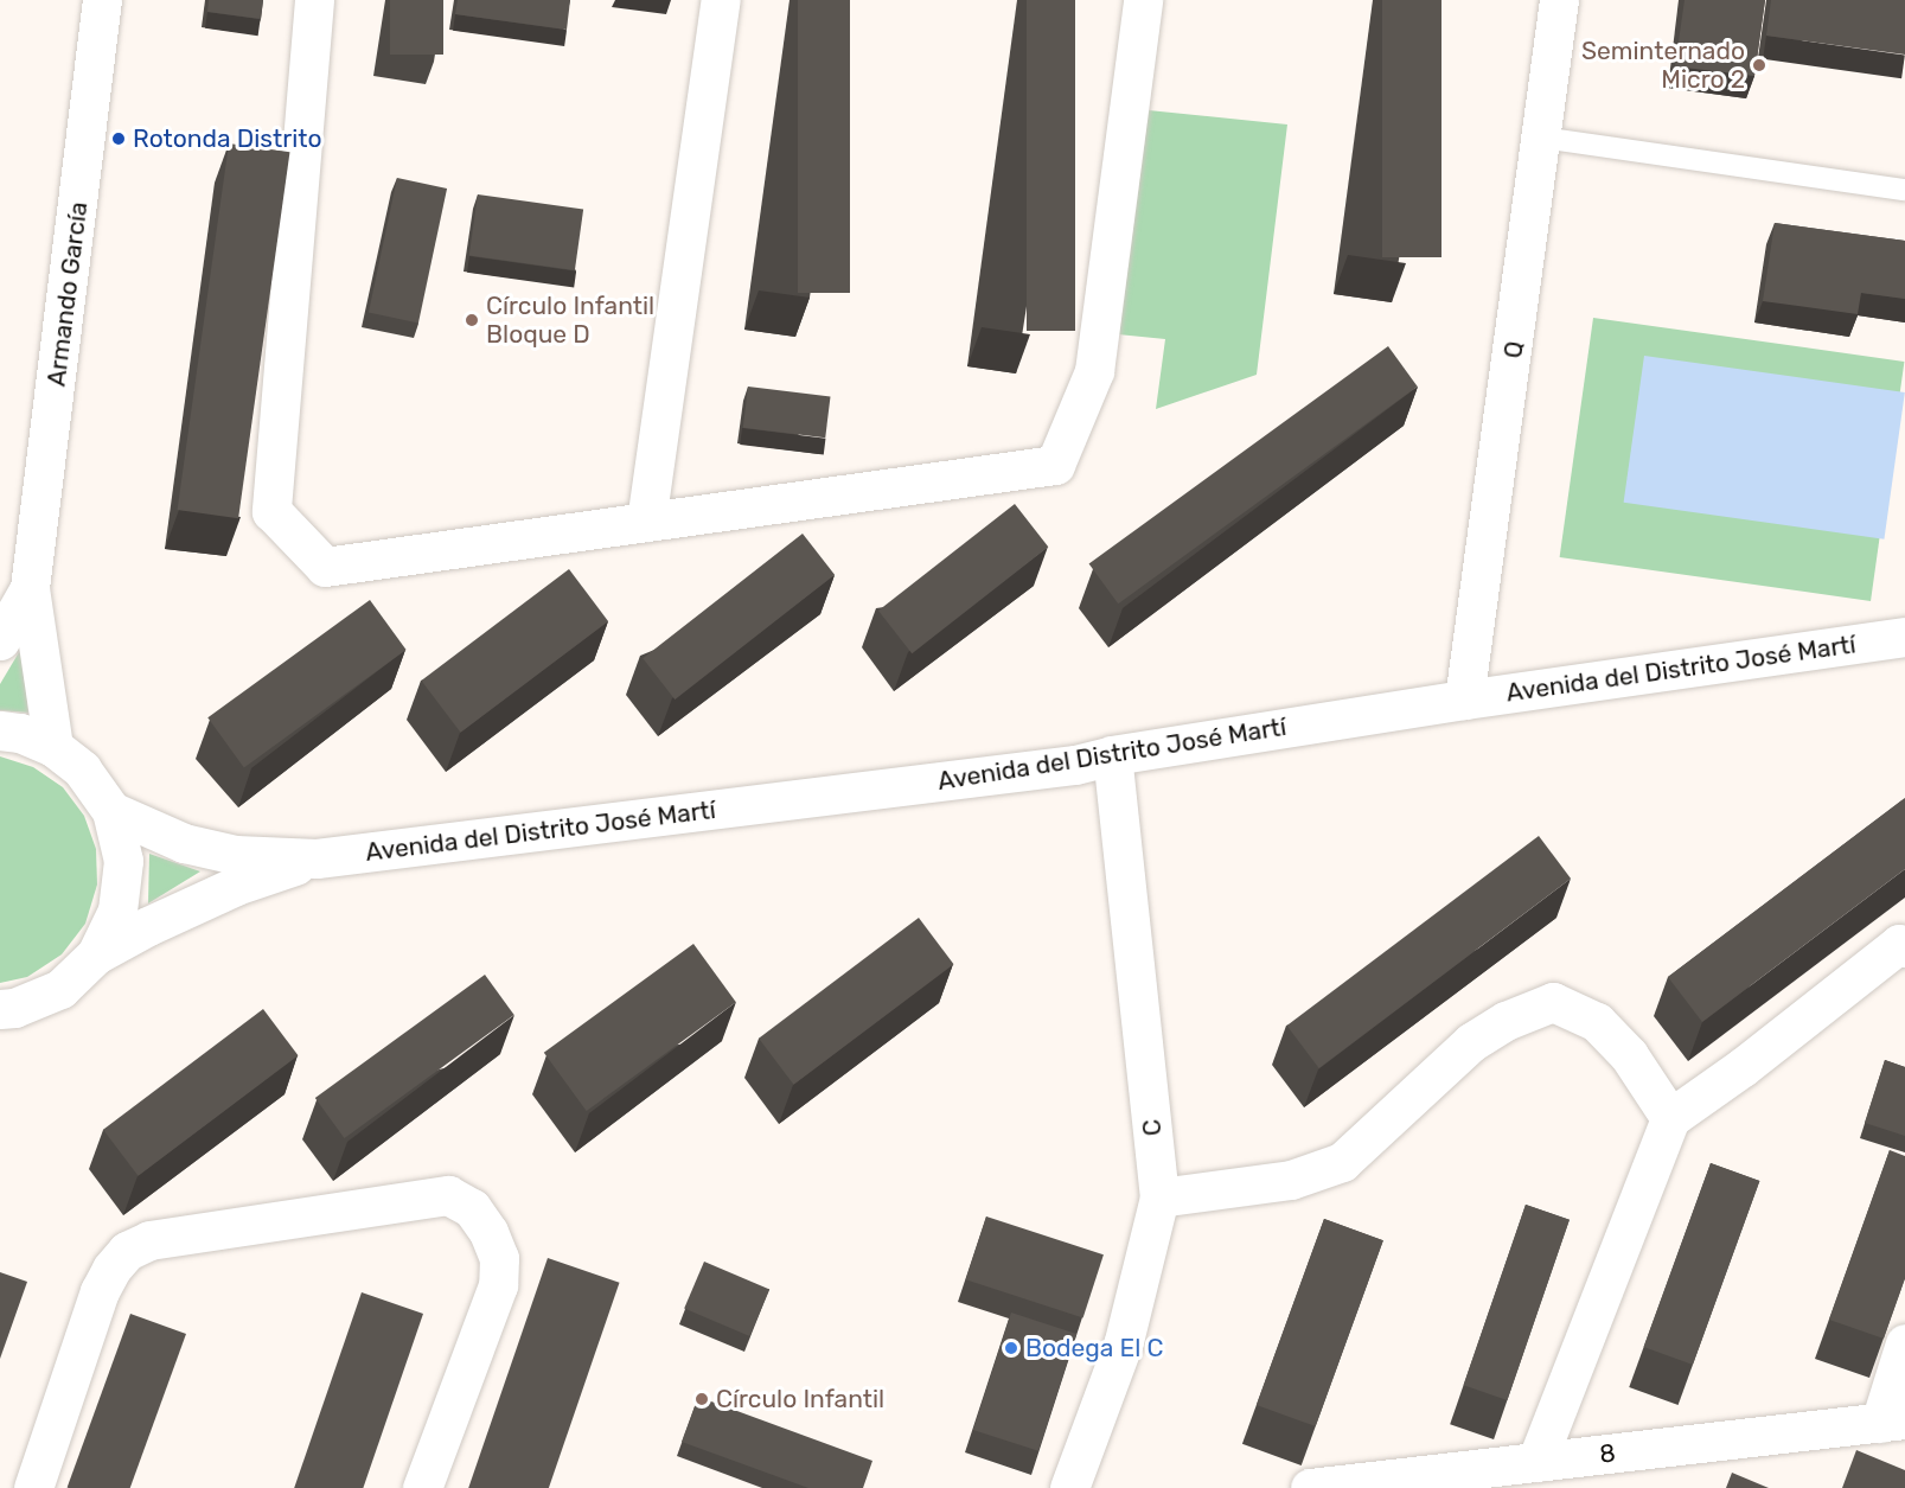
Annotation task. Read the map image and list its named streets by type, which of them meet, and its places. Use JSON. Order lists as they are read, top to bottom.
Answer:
{
  "streets": {
    "street": [
      "Armando García",
      "Q",
      "Avenida del Distrito José Martí",
      "C",
      "8"
    ]
  },
  "crossings": [
    ["Q", "Avenida del Distrito José Martí"],
    ["Avenida del Distrito José Martí", "C"]
  ],
  "places": [
    "Seminternado Micro 2",
    "Rotonda Distrito",
    "Círculo Infantil Bloque D",
    "Bodega El C",
    "Círculo Infantil"
  ]
}
